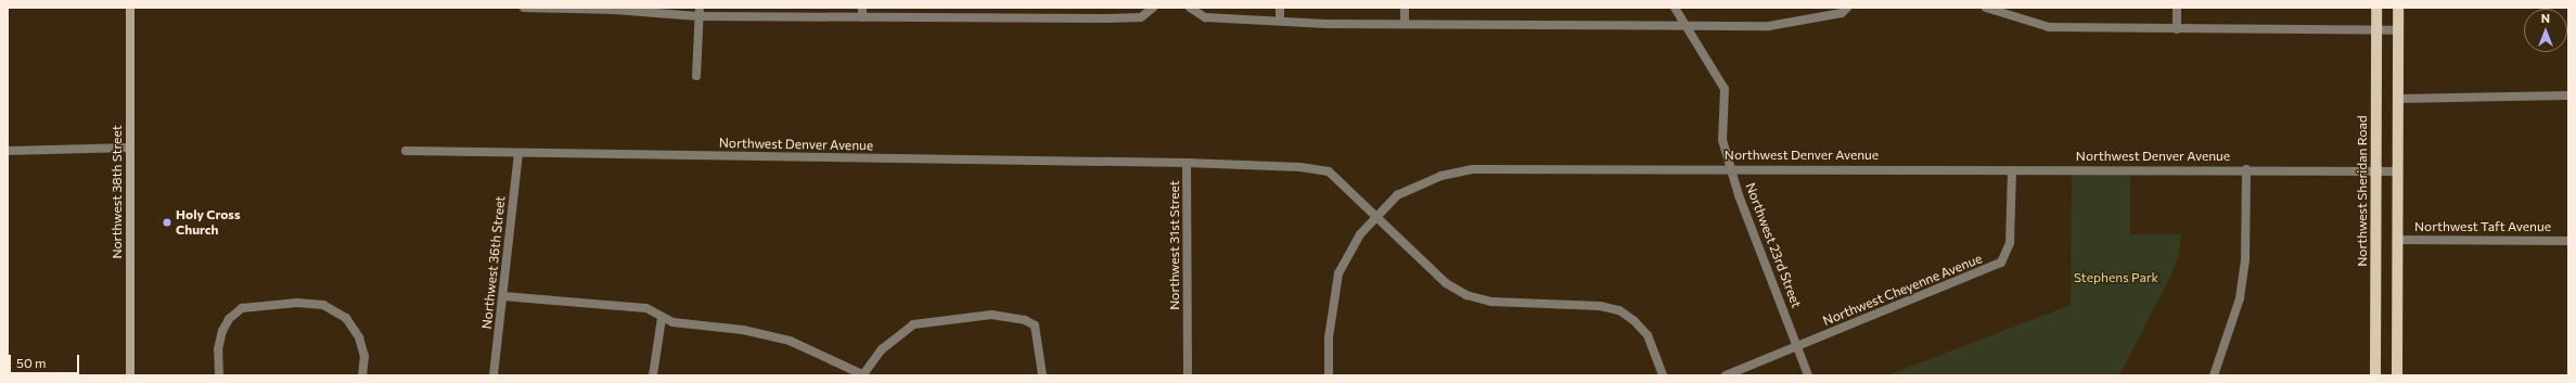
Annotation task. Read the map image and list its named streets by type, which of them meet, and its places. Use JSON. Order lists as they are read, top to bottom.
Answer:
{
  "streets": {
    "main road": ["Northwest Sheridan Road", "Northwest 38th Street"],
    "street": [
      "Northwest Denver Avenue",
      "Northwest Taft Avenue",
      "Northwest 31st Street",
      "Northwest 23rd Street",
      "Northwest 36th Street",
      "Northwest Cheyenne Avenue"
    ]
  },
  "crossings": [
    ["Northwest Denver Avenue", "Northwest Sheridan Road"],
    ["Northwest Denver Avenue", "Northwest 31st Street"],
    ["Northwest Denver Avenue", "Northwest 23rd Street"],
    ["Northwest Denver Avenue", "Northwest 36th Street"],
    ["Northwest Denver Avenue", "Northwest Cheyenne Avenue"],
    ["Northwest 23rd Street", "Northwest Cheyenne Avenue"]
  ],
  "parks": ["Stephens Park"],
  "places": ["Holy Cross Church"],
  "scale_bar": "50 m",
  "north": "top"
}
